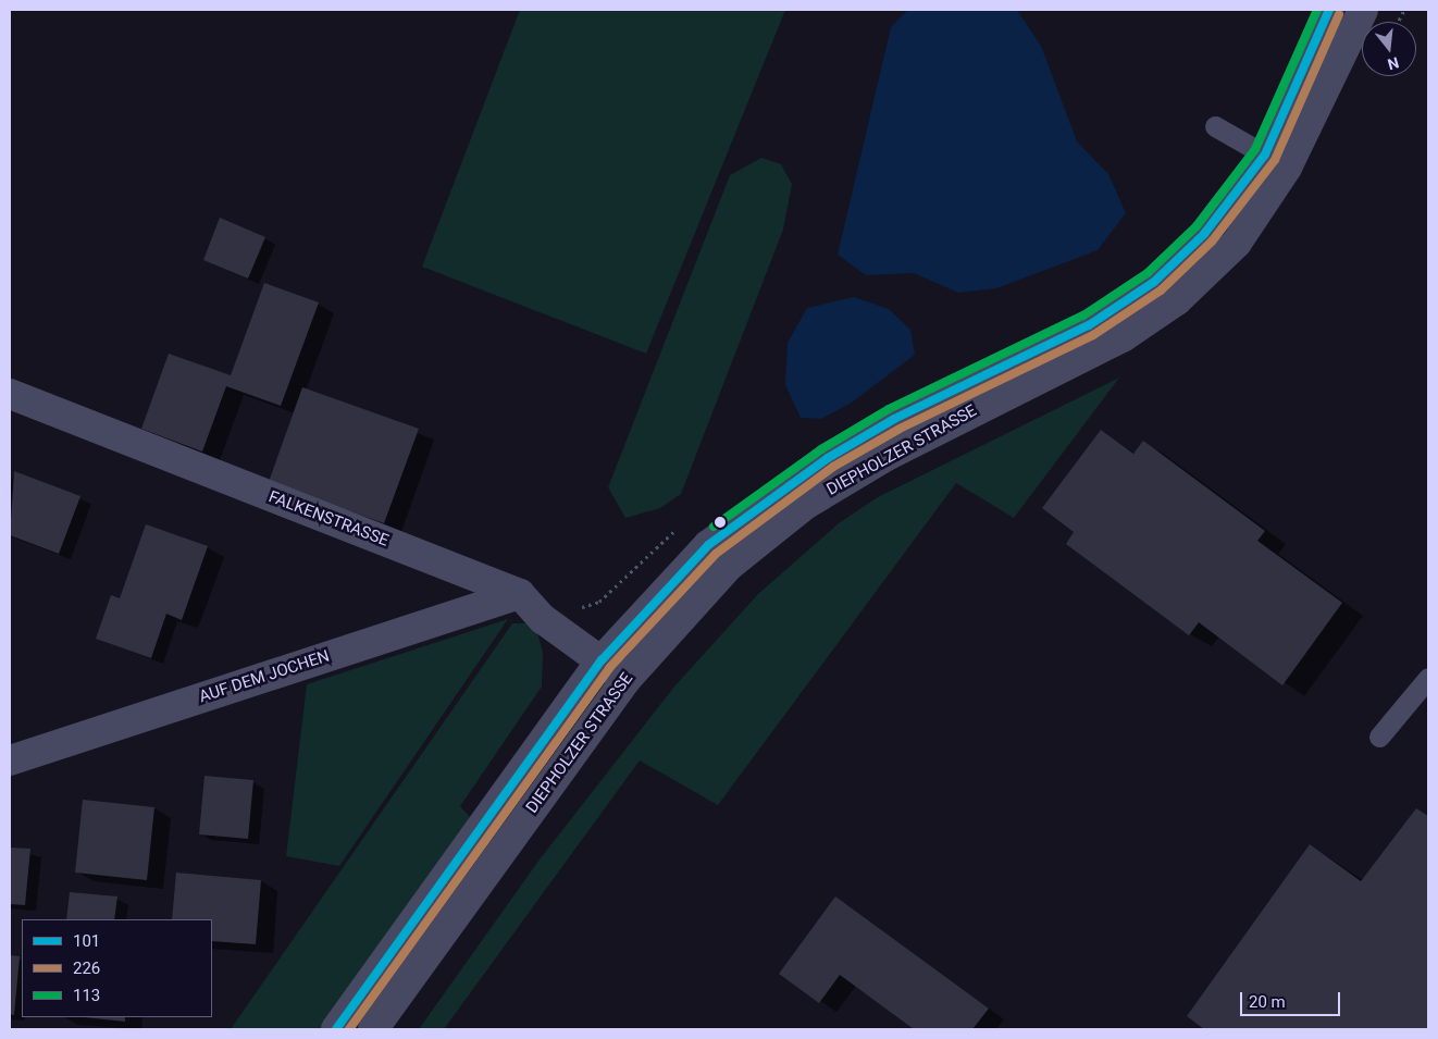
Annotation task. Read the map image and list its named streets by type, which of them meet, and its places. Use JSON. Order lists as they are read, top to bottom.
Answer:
{
  "streets": {
    "street": ["DIEPHOLZER STRASSE", "FALKENSTRASSE", "AUF DEM JOCHEN"]
  },
  "crossings": [
    ["DIEPHOLZER STRASSE", "FALKENSTRASSE"],
    ["FALKENSTRASSE", "AUF DEM JOCHEN"]
  ],
  "lines": ["transit line 101", "transit line 113", "transit line 226"],
  "legend": ["101", "226", "113"],
  "scale_bar": "20 m",
  "north": "bottom"
}
